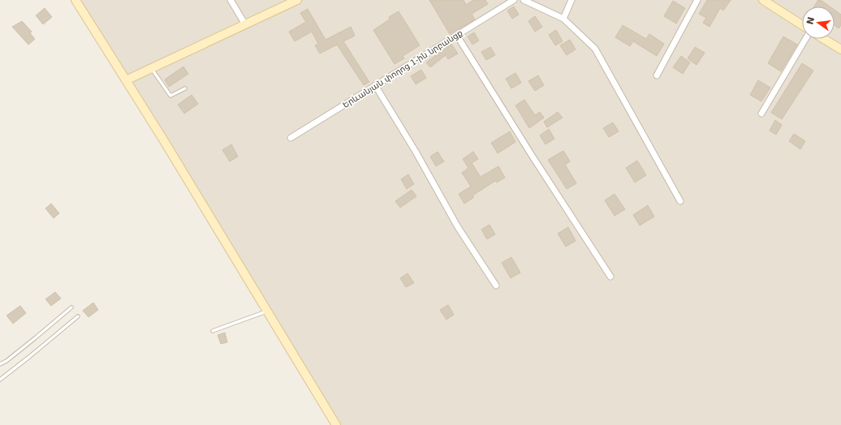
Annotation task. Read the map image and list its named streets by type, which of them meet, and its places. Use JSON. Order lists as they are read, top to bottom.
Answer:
{
  "streets": {
    "street": ["Երևանյան փողոց 1-ին նրբանցք"]
  },
  "north": "left"
}
